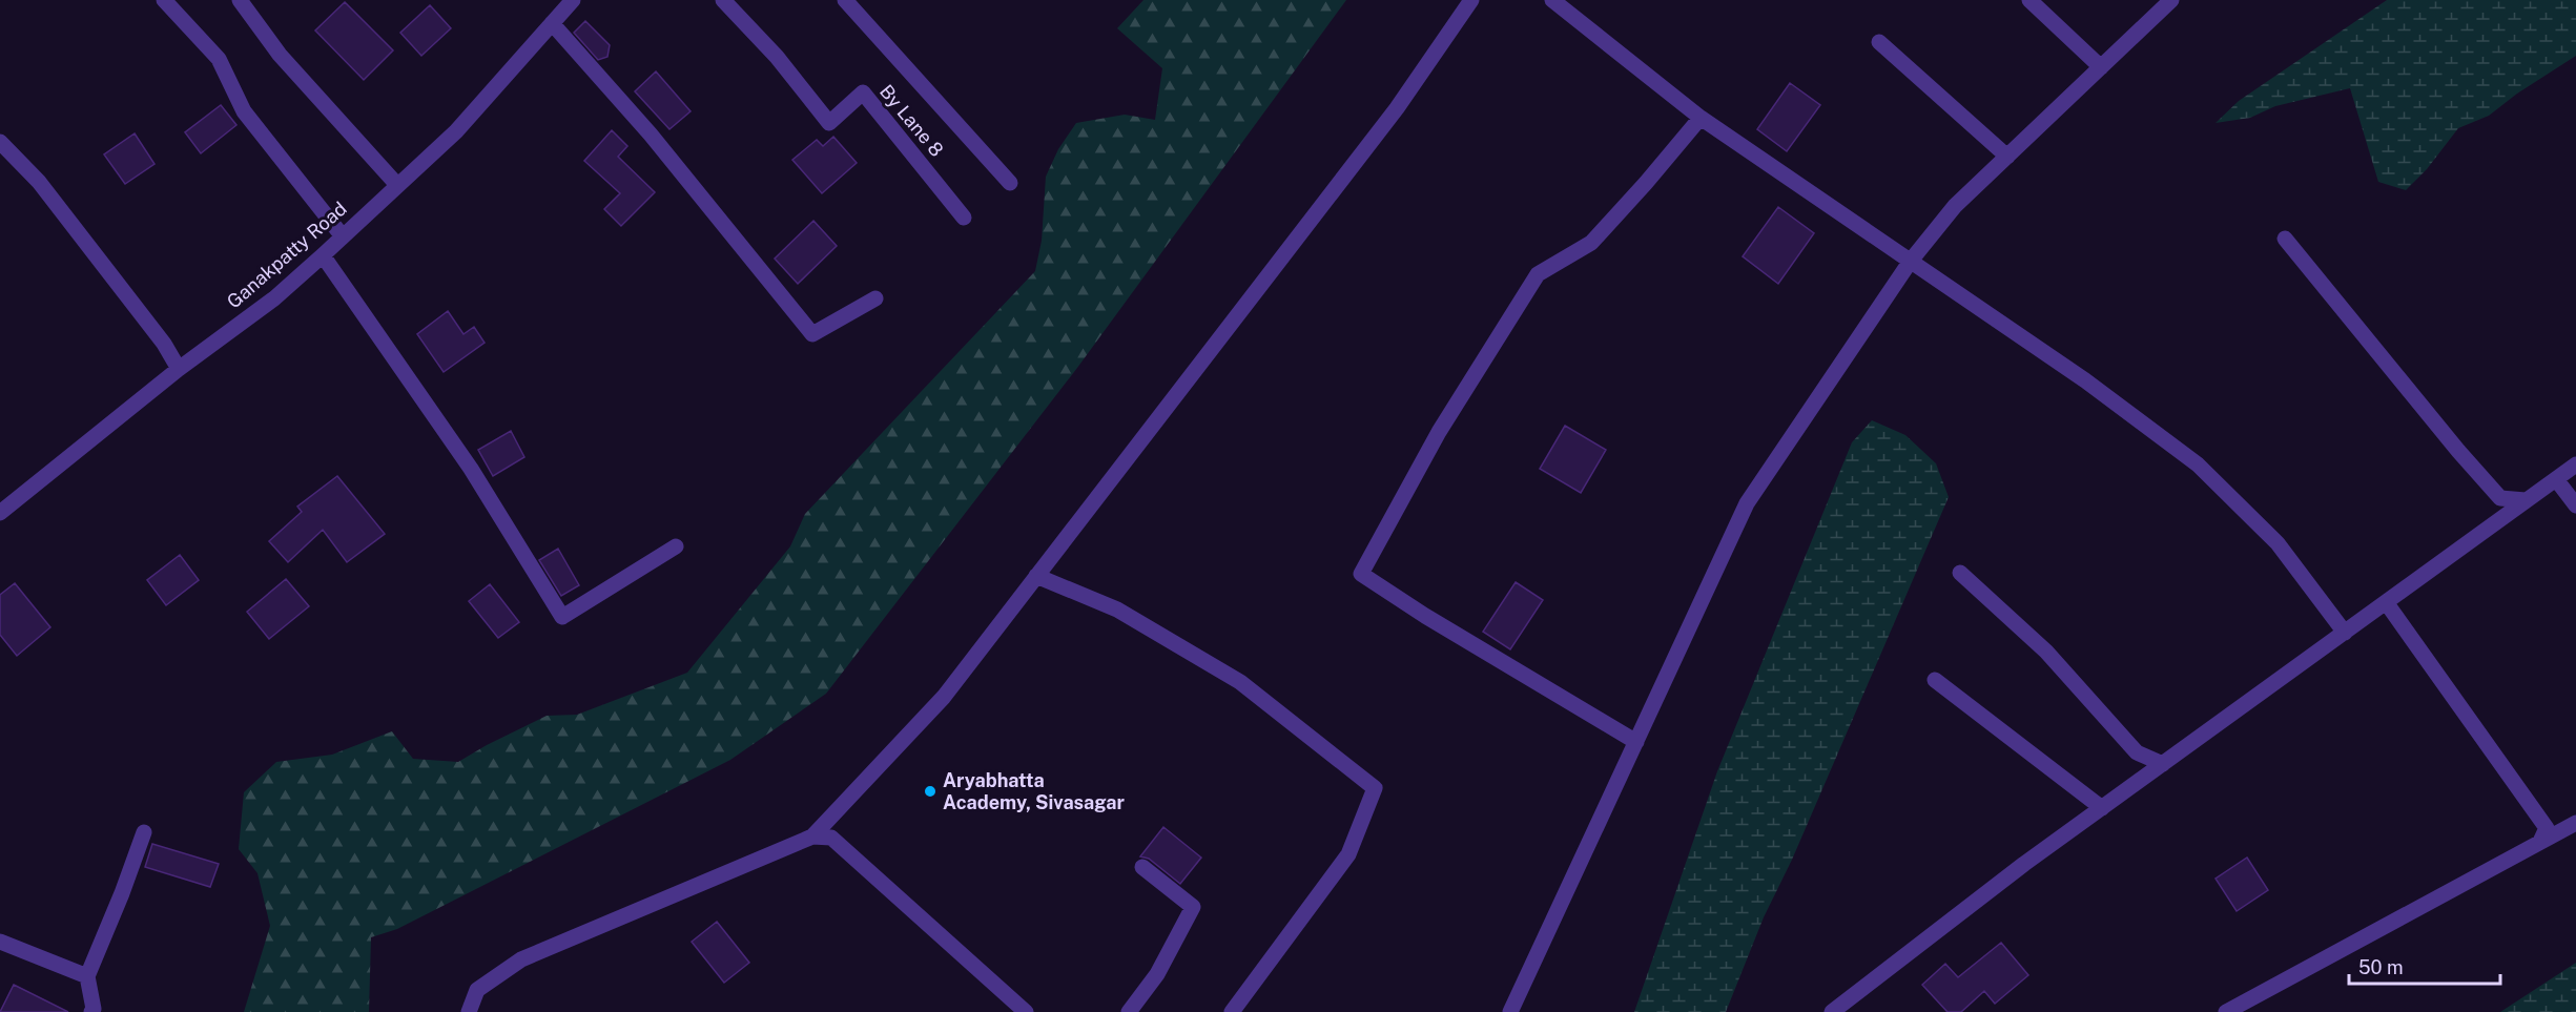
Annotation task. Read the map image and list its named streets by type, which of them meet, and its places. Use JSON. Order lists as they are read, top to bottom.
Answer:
{
  "streets": {
    "street": ["By Lane 8", "Ganakpatty Road"]
  },
  "places": ["Aryabhatta Academy, Sivasagar"],
  "scale_bar": "50 m"
}
